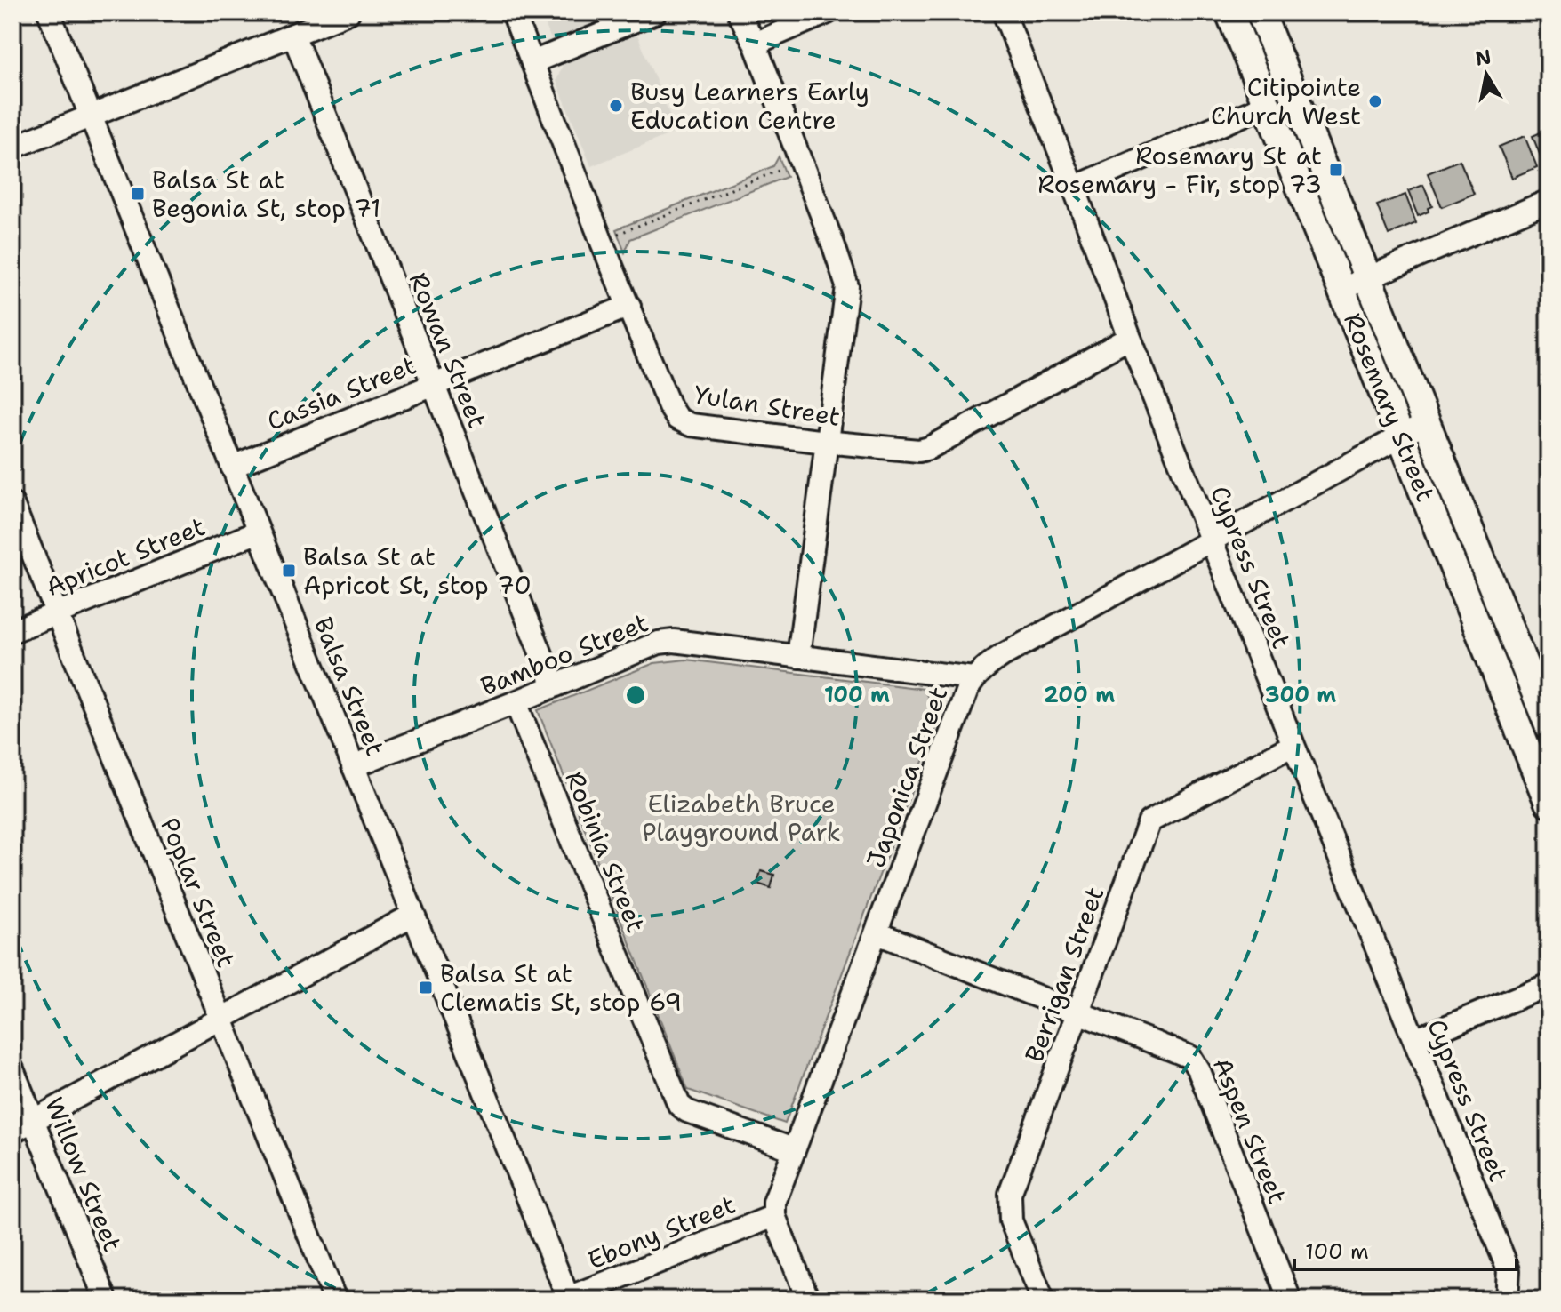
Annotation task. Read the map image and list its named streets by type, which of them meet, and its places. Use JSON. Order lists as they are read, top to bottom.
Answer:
{
  "streets": {
    "main road": ["Rosemary Street"],
    "street": [
      "Rowan Street",
      "Cassia Street",
      "Yulan Street",
      "Apricot Street",
      "Cypress Street",
      "Bamboo Street",
      "Balsa Street",
      "Japonica Street",
      "Robinia Street",
      "Poplar Street",
      "Berrigan Street",
      "Aspen Street",
      "Willow Street",
      "Ebony Street"
    ]
  },
  "crossings": [
    ["Rowan Street", "Cassia Street"],
    ["Rowan Street", "Bamboo Street"],
    ["Cassia Street", "Yulan Street"],
    ["Cassia Street", "Balsa Street"],
    ["Yulan Street", "Cypress Street"],
    ["Rosemary Street", "Japonica Street"],
    ["Apricot Street", "Balsa Street"],
    ["Apricot Street", "Poplar Street"],
    ["Cypress Street", "Japonica Street"],
    ["Cypress Street", "Berrigan Street"],
    ["Bamboo Street", "Balsa Street"],
    ["Bamboo Street", "Japonica Street"],
    ["Bamboo Street", "Robinia Street"],
    ["Balsa Street", "Ebony Street"],
    ["Japonica Street", "Robinia Street"],
    ["Japonica Street", "Aspen Street"],
    ["Japonica Street", "Ebony Street"],
    ["Berrigan Street", "Aspen Street"]
  ],
  "parks": ["Elizabeth Bruce Playground Park"],
  "places": {
    "other": ["Citipointe Church West", "Busy Learners Early Education Centre"],
    "transit": [
      "Rosemary St at Rosemary - Fir, stop 73",
      "Balsa St at Begonia St, stop 71",
      "Balsa St at Apricot St, stop 70",
      "Balsa St at Clematis St, stop 69"
    ]
  },
  "scale_bar": "100 m",
  "north": "top",
  "rings": ["100 m", "200 m", "300 m"]
}
